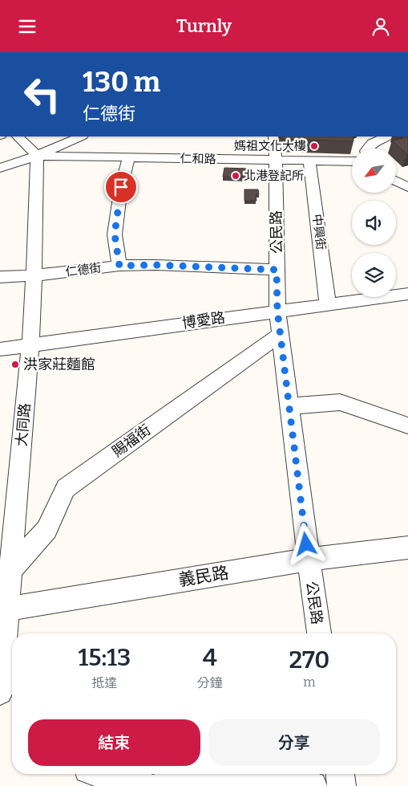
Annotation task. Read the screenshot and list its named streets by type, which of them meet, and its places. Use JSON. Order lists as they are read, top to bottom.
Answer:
{
  "streets": {
    "street": [
      "仁和路",
      "公民路",
      "中興街",
      "仁德街",
      "博愛路",
      "大同路",
      "賜福街",
      "義民路"
    ]
  },
  "crossings": [
    ["仁和路", "公民路"],
    ["仁和路", "中興街"],
    ["仁和路", "大同路"],
    ["公民路", "仁德街"],
    ["公民路", "博愛路"],
    ["公民路", "賜福街"],
    ["公民路", "義民路"],
    ["中興街", "博愛路"],
    ["仁德街", "大同路"],
    ["博愛路", "大同路"],
    ["大同路", "賜福街"],
    ["大同路", "義民路"]
  ],
  "places": ["媽祖文化大樓", "北港登記所", "洪家莊麵館"],
  "north": "bottom left",
  "page": {
    "header": "Turnly",
    "turn": ["130 m", "仁德街"],
    "eta": [
      "15:13",
      "抵達",
      "4",
      "分鐘",
      "270",
      "m"
    ],
    "buttons": ["結束", "分享"]
  }
}
